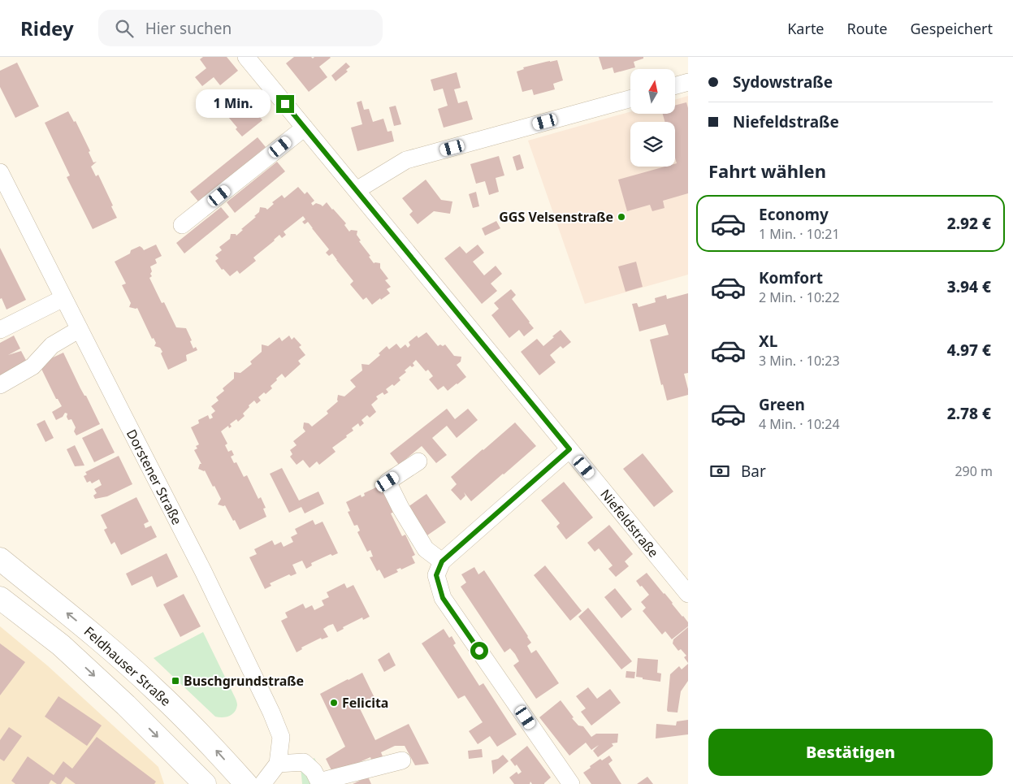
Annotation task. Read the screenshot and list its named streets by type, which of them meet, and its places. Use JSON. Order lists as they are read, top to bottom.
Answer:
{
  "streets": {
    "main road": ["Feldhauser Straße"],
    "street": ["Dorstener Straße", "Niefeldstraße"]
  },
  "places": {
    "other": ["GGS Velsenstraße", "Felicita"],
    "transit": ["Buschgrundstraße"]
  },
  "north": "top",
  "page": {
    "header": "Ridey",
    "search": "Hier suchen",
    "nav": ["Karte", "Route", "Gespeichert"],
    "banner": ["Sydowstraße", "Niefeldstraße"],
    "bubble": "1 Min.",
    "heading": "Fahrt wählen",
    "list": [
      {
        "name": "Economy",
        "note": "1 Min. · 10:21",
        "value": "2.92 €"
      },
      {
        "name": "Komfort",
        "note": "2 Min. · 10:22",
        "value": "3.94 €"
      },
      {
        "name": "XL",
        "note": "3 Min. · 10:23",
        "value": "4.97 €"
      },
      {
        "name": "Green",
        "note": "4 Min. · 10:24",
        "value": "2.78 €"
      }
    ],
    "pay": ["Bar", "290 m"],
    "buttons": "Bestätigen"
  }
}
